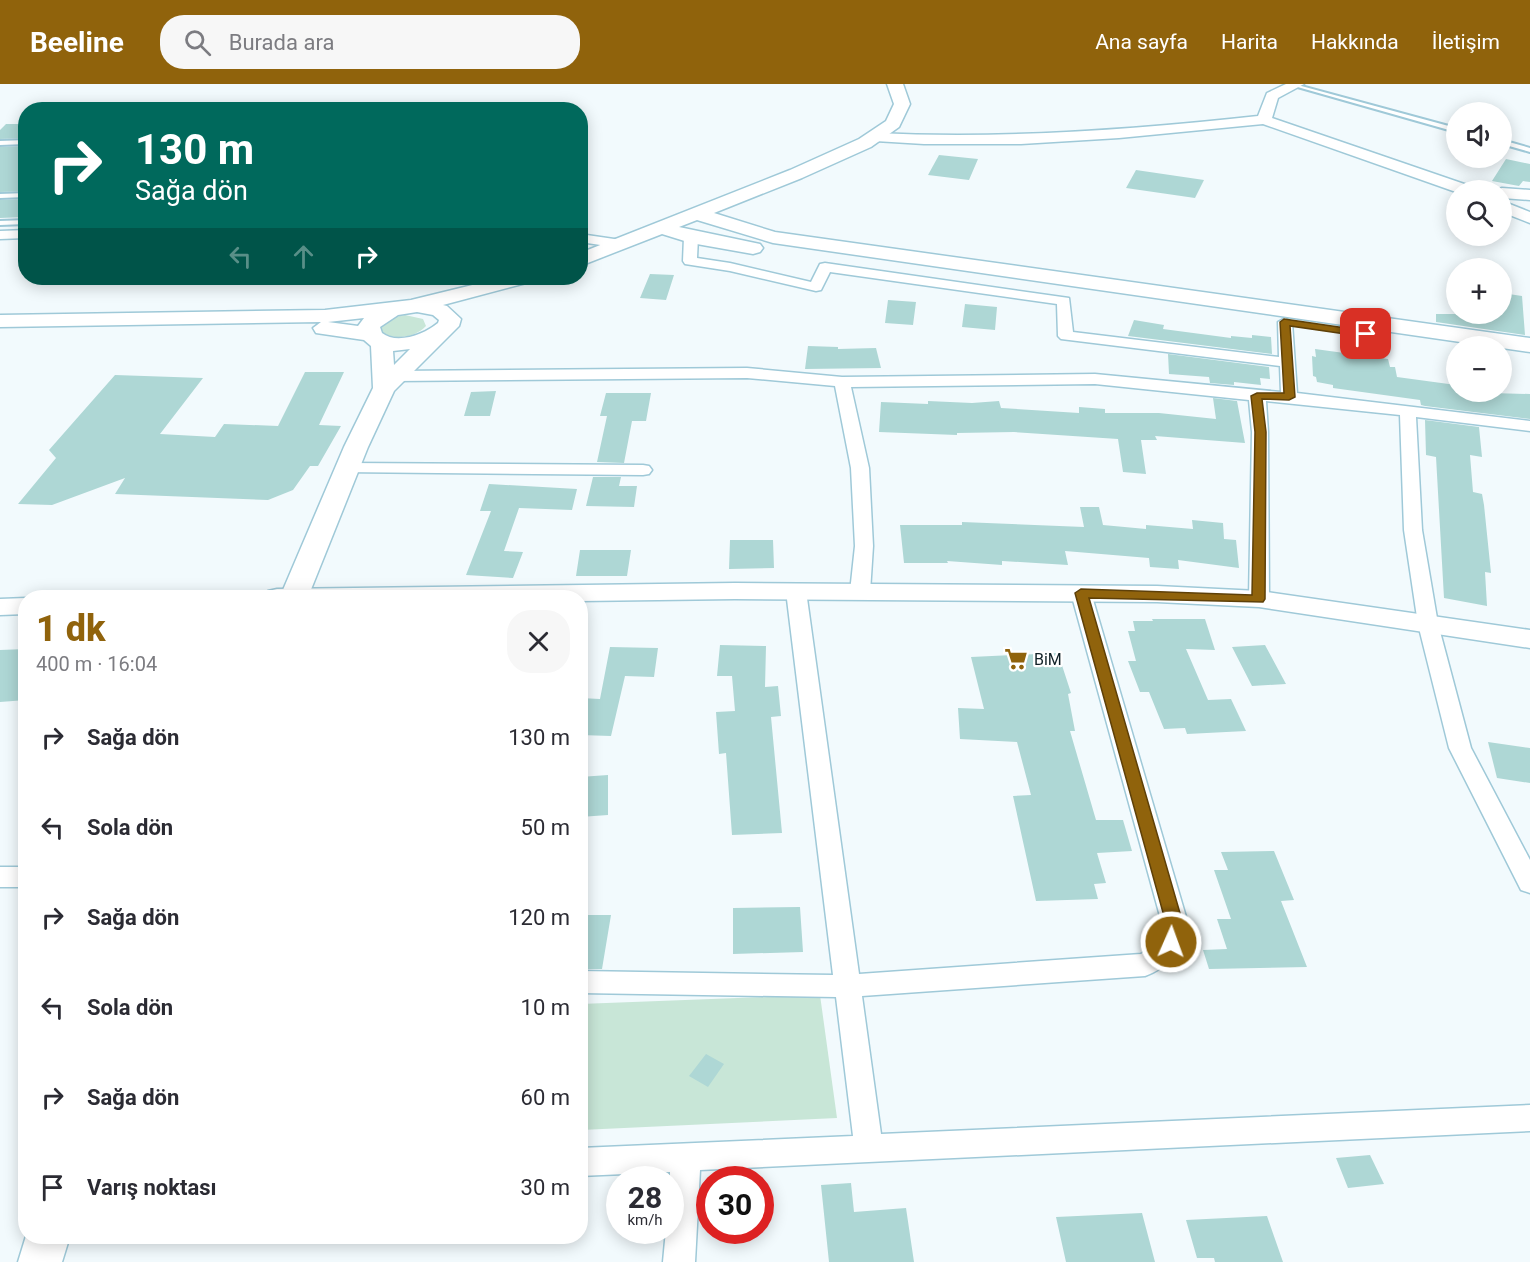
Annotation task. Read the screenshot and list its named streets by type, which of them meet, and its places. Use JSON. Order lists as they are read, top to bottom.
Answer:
{
  "places": {
    "supermarket": ["BiM"]
  },
  "page": {
    "header": "Beeline",
    "search": "Burada ara",
    "nav": [
      "Ana sayfa",
      "Harita",
      "Hakkında",
      "İletişim"
    ],
    "map_buttons": ["+", "−"],
    "turn": ["130 m", "Sağa dön"],
    "heading": ["1 dk", "400 m · 16:04"],
    "list": [
      {
        "name": "Sağa dön",
        "value": "130 m"
      },
      {
        "name": "Sola dön",
        "value": "50 m"
      },
      {
        "name": "Sağa dön",
        "value": "120 m"
      },
      {
        "name": "Sola dön",
        "value": "10 m"
      },
      {
        "name": "Sağa dön",
        "value": "60 m"
      },
      {
        "name": "Varış noktası",
        "value": "30 m"
      }
    ],
    "speed": "28 km/h",
    "limit": "30"
  }
}
